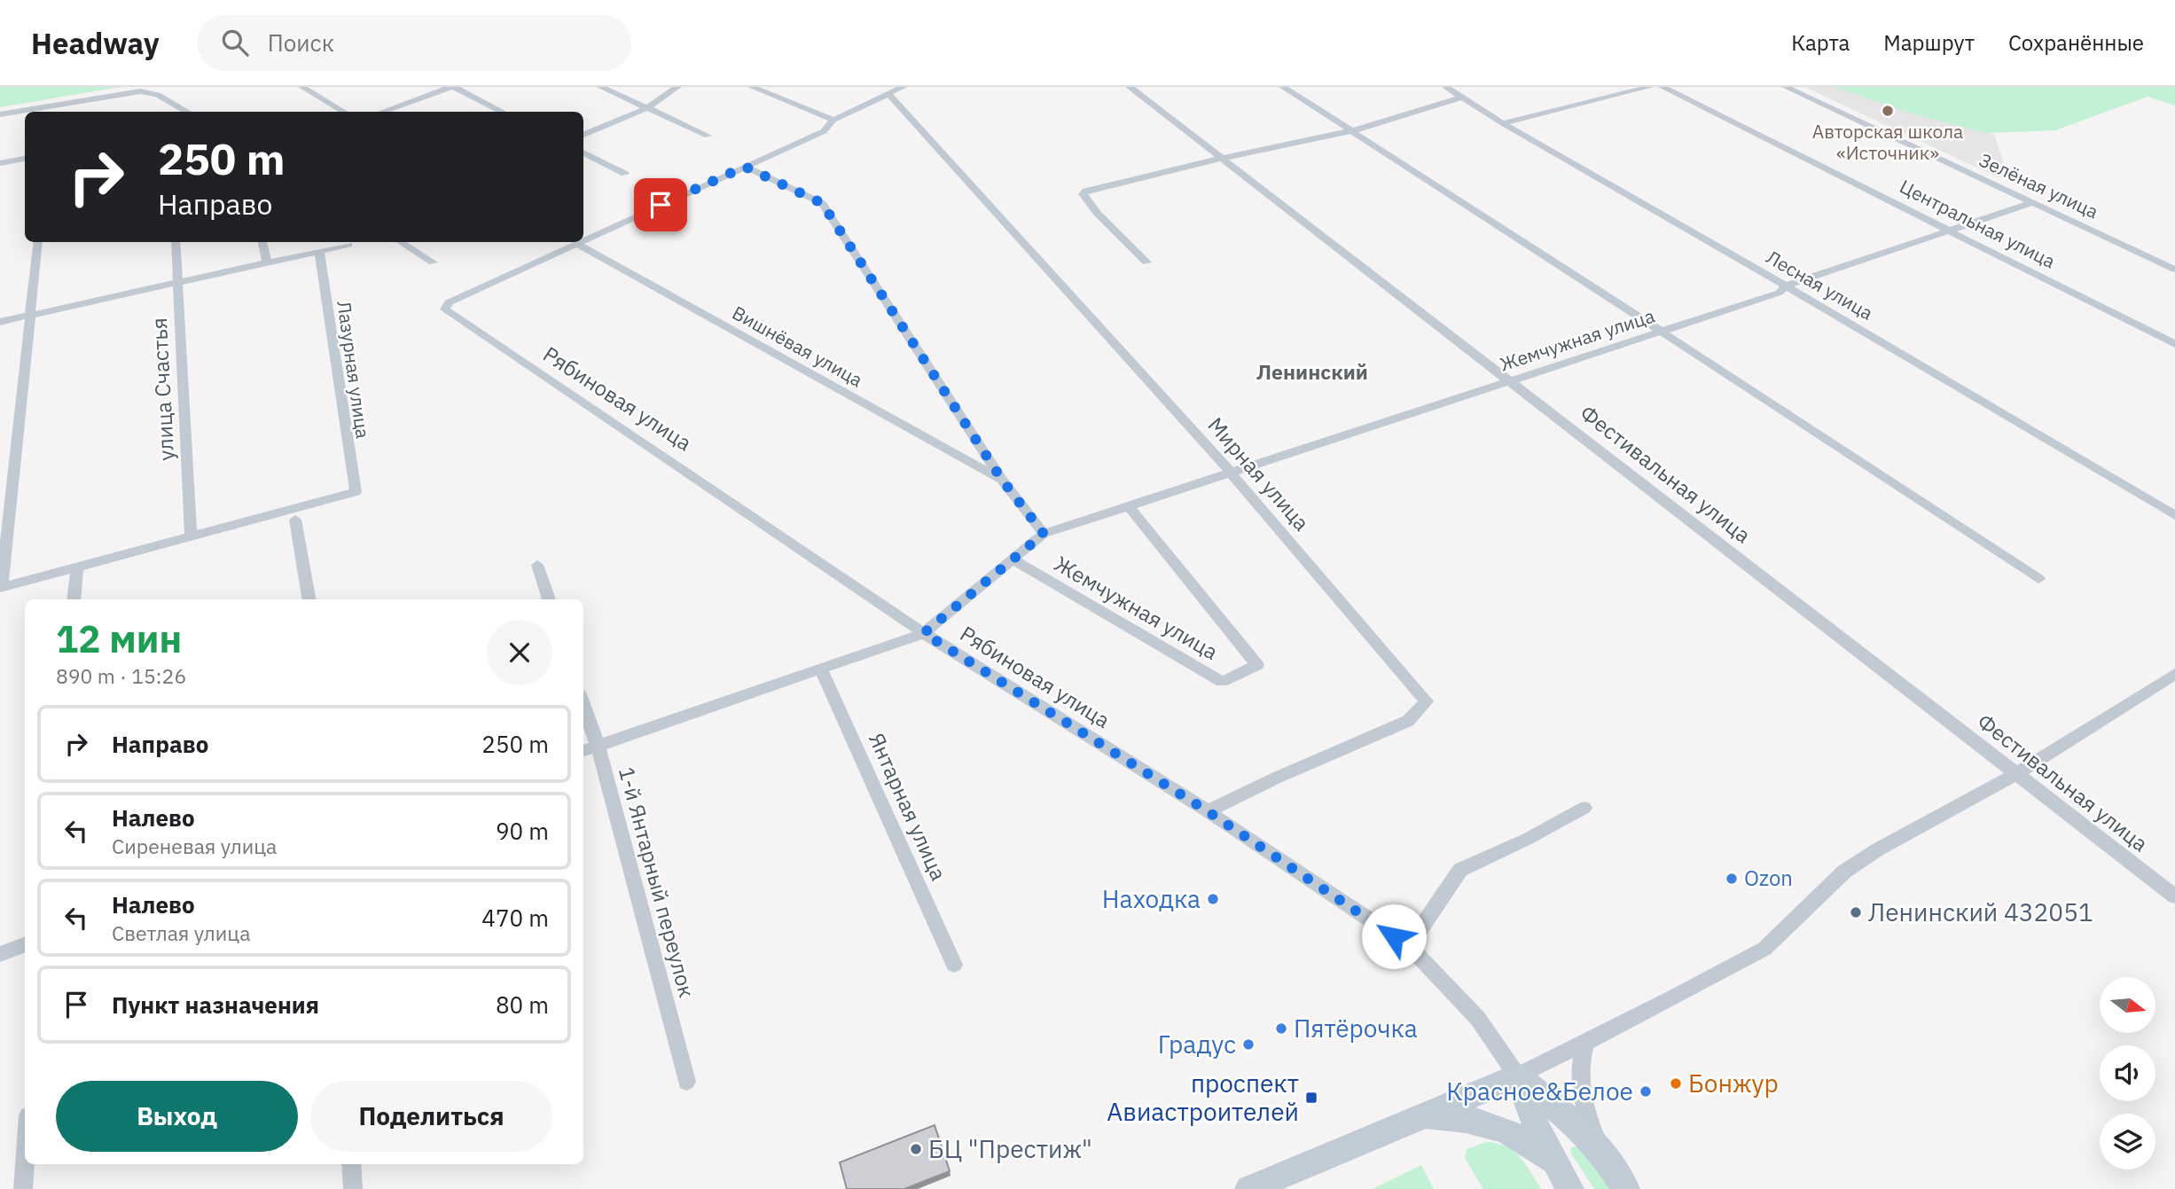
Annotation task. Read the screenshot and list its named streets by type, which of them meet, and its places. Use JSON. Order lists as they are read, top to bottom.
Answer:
{
  "streets": {
    "street": [
      "Зелёная улица",
      "Центральная улица",
      "Лесная улица",
      "Жемчужная улица",
      "Вишнёвая улица",
      "Лазурная улица",
      "улица Счастья",
      "Рябиновая улица",
      "Мирная улица",
      "Фестивальная улица",
      "Янтарная улица",
      "1-й Янтарный переулок"
    ]
  },
  "crossings": [
    ["Зелёная улица", "Жемчужная улица"],
    ["Центральная улица", "Жемчужная улица"],
    ["Лесная улица", "Жемчужная улица"],
    ["Жемчужная улица", "Мирная улица"],
    ["Жемчужная улица", "Фестивальная улица"],
    ["Вишнёвая улица", "Рябиновая улица"],
    ["Лазурная улица", "улица Счастья"],
    ["Рябиновая улица", "Мирная улица"]
  ],
  "districts": ["Ленинский"],
  "places": {
    "other": [
      "Авторская школа «Источник»",
      "Ozon",
      "Находка",
      "Ленинский 432051",
      "Пятёрочка",
      "Градус",
      "Бонжур",
      "Красное&Белое",
      "БЦ \"Престиж\""
    ],
    "transit": ["проспект Авиастроителей"]
  },
  "north": "right",
  "page": {
    "header": "Headway",
    "search": "Поиск",
    "nav": ["Карта", "Маршрут", "Сохранённые"],
    "turn": ["250 m", "Направо"],
    "heading": ["12 мин", "890 m · 15:26"],
    "list": [
      {
        "name": "Направо",
        "value": "250 m"
      },
      {
        "name": "Налево",
        "note": "Сиреневая улица",
        "value": "90 m"
      },
      {
        "name": "Налево",
        "note": "Светлая улица",
        "value": "470 m"
      },
      {
        "name": "Пункт назначения",
        "value": "80 m"
      }
    ],
    "buttons": ["Выход", "Поделиться"]
  }
}
